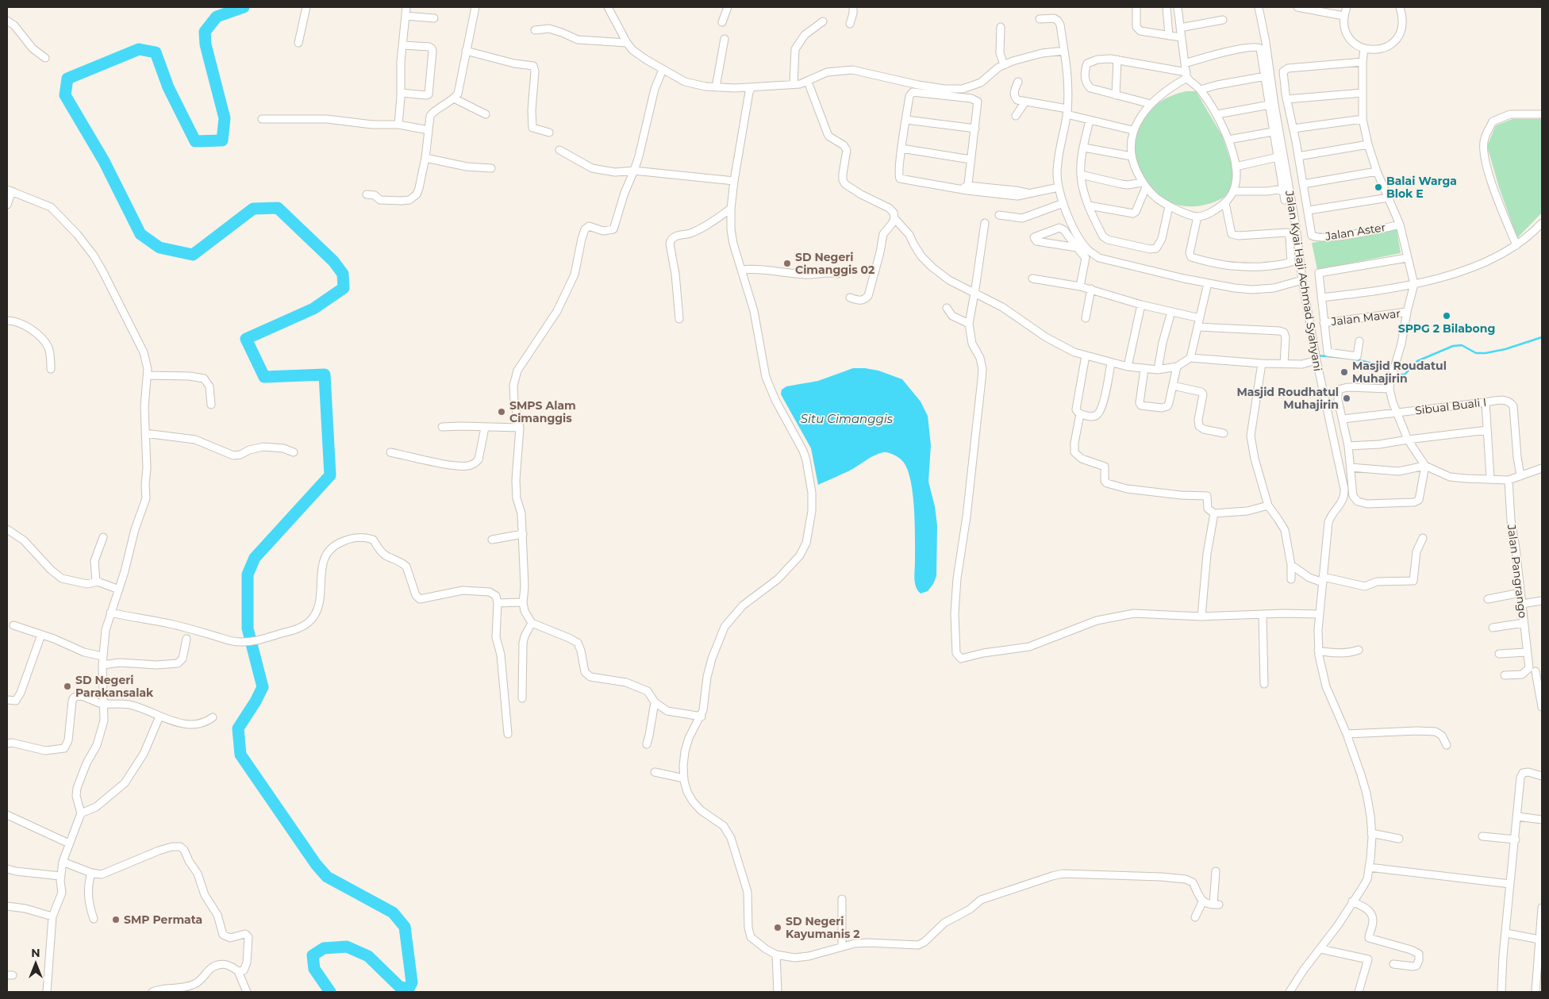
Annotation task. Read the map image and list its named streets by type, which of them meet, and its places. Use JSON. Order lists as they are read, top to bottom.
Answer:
{
  "streets": {
    "street": [
      "Jalan Aster",
      "Jalan Kyai Haji Achmad Syahyani",
      "Jalan Mawar",
      "Sibual Buali I",
      "Jalan Pangrango"
    ]
  },
  "water": ["Situ Cimanggis"],
  "places": [
    "Balai Warga Blok E",
    "SD Negeri Cimanggis 02",
    "SPPG 2 Bilabong",
    "Masjid Roudatul Muhajirin",
    "Masjid Roudhatul Muhajirin",
    "SMPS Alam Cimanggis",
    "SD Negeri Parakansalak",
    "SMP Permata",
    "SD Negeri Kayumanis 2"
  ],
  "north": "top"
}
